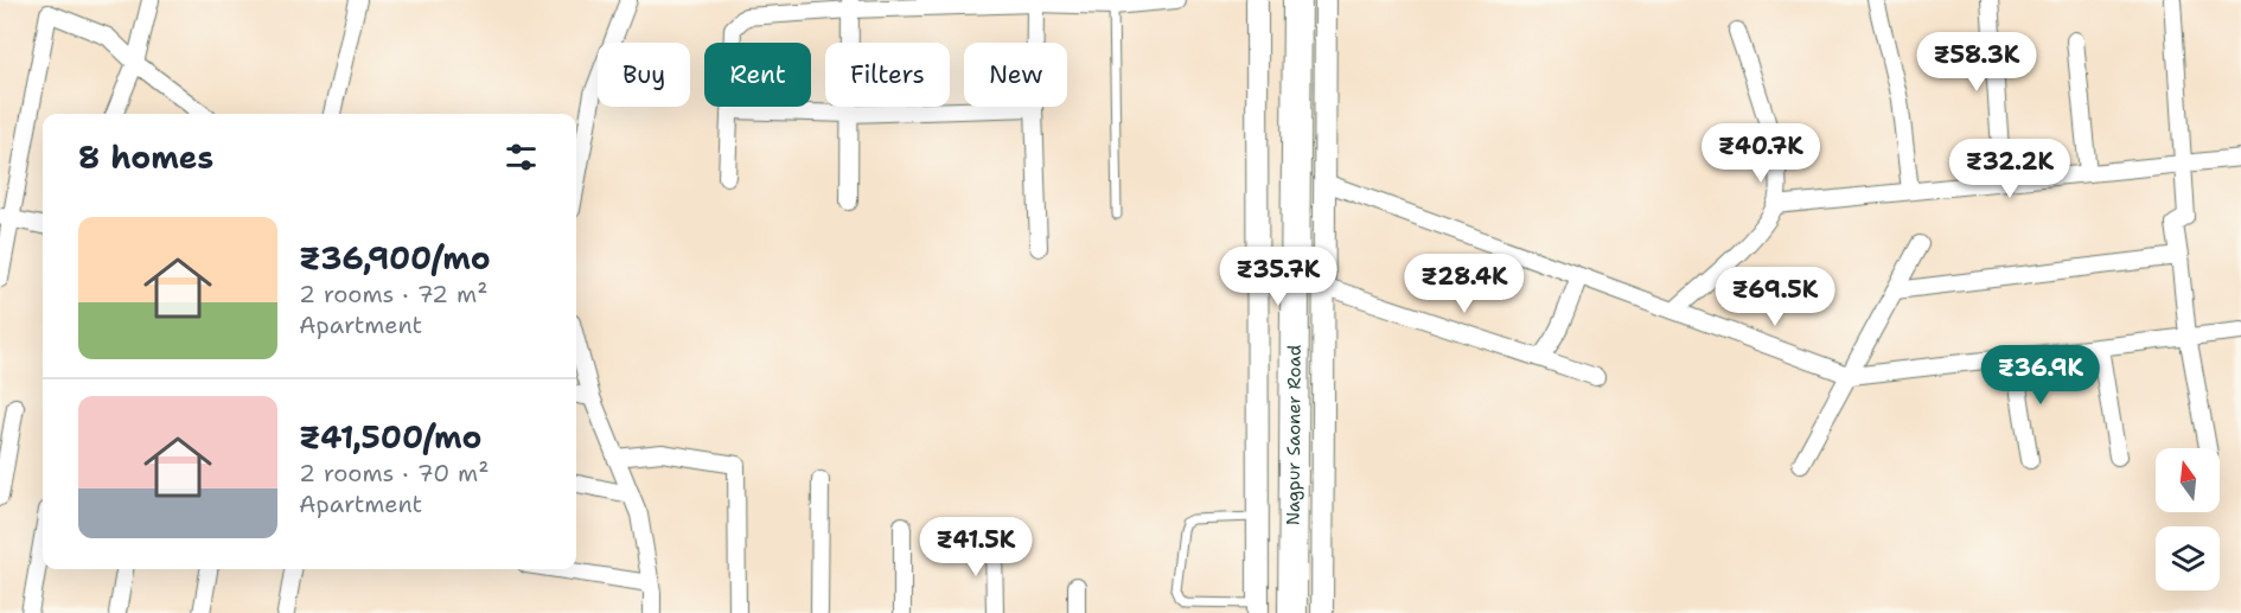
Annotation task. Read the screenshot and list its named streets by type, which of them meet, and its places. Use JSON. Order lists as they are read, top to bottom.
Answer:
{
  "streets": {
    "highway": ["Nagpur Saoner Road"]
  },
  "north": "top",
  "page": {
    "price": [
      "₹58.3K",
      "₹40.7K",
      "₹32.2K",
      "₹35.7K",
      "₹28.4K",
      "₹69.5K",
      "₹36.9K",
      "₹41.5K"
    ],
    "chip": [
      "Buy",
      "Rent",
      "Filters",
      "New"
    ],
    "heading": "8 homes",
    "list": [
      {
        "name": "₹36,900/mo",
        "note": "2 rooms · 72 m² · Apartment"
      },
      {
        "name": "₹41,500/mo",
        "note": "2 rooms · 70 m² · Apartment"
      }
    ]
  }
}
